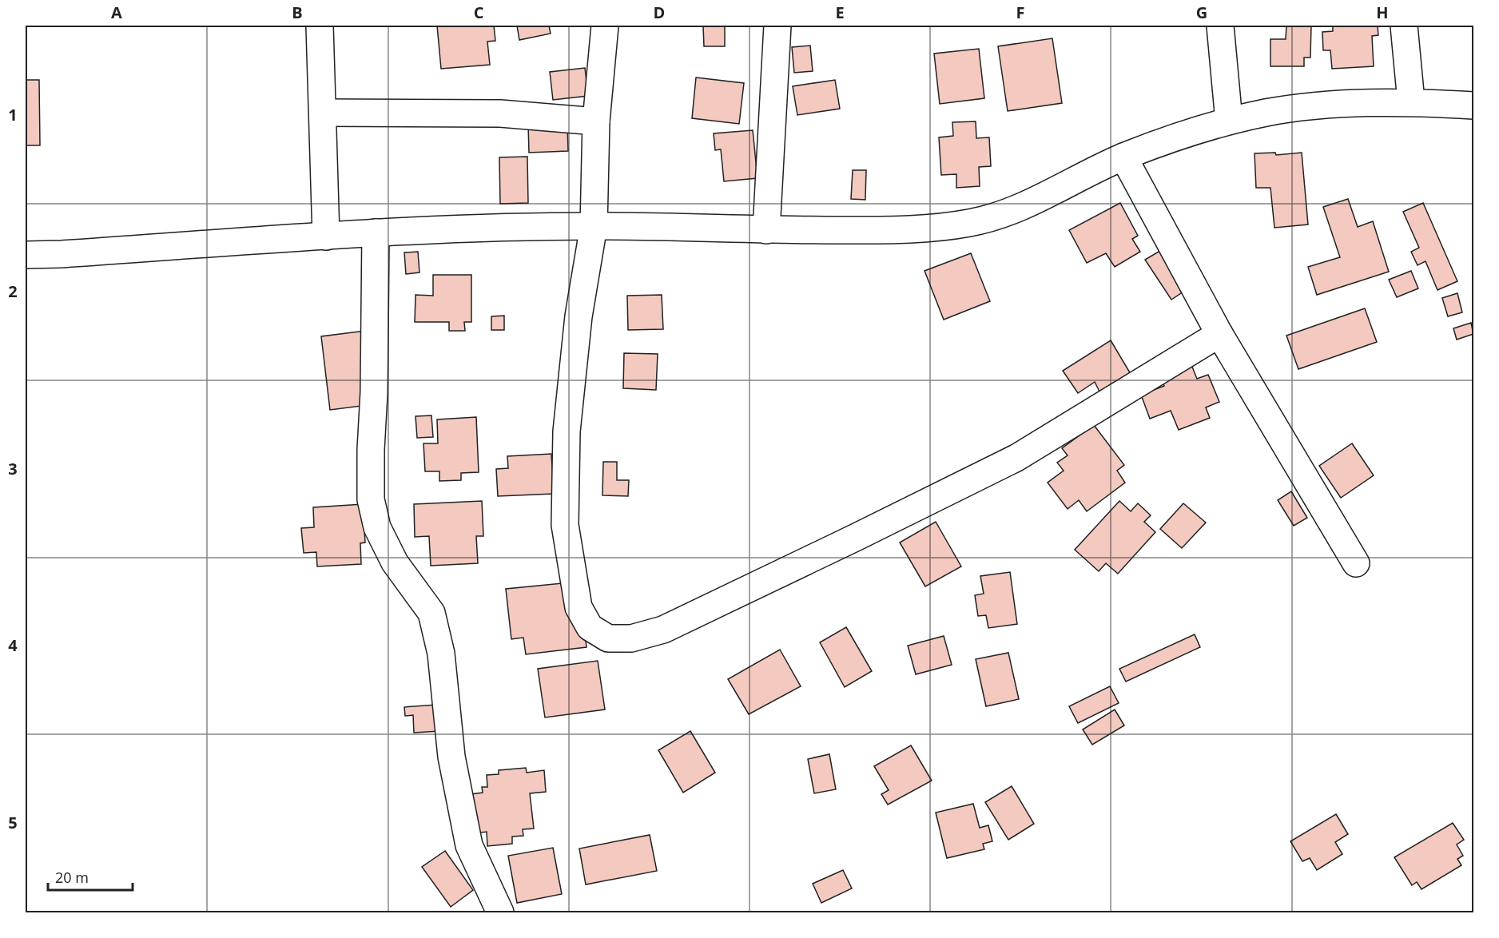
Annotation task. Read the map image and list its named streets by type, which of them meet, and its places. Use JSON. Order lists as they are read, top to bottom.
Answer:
{
  "scale_bar": "20 m",
  "grid": {
    "columns": [
      "A",
      "B",
      "C",
      "D",
      "E",
      "F",
      "G",
      "H"
    ],
    "rows": [
      "1",
      "2",
      "3",
      "4",
      "5"
    ]
  }
}
